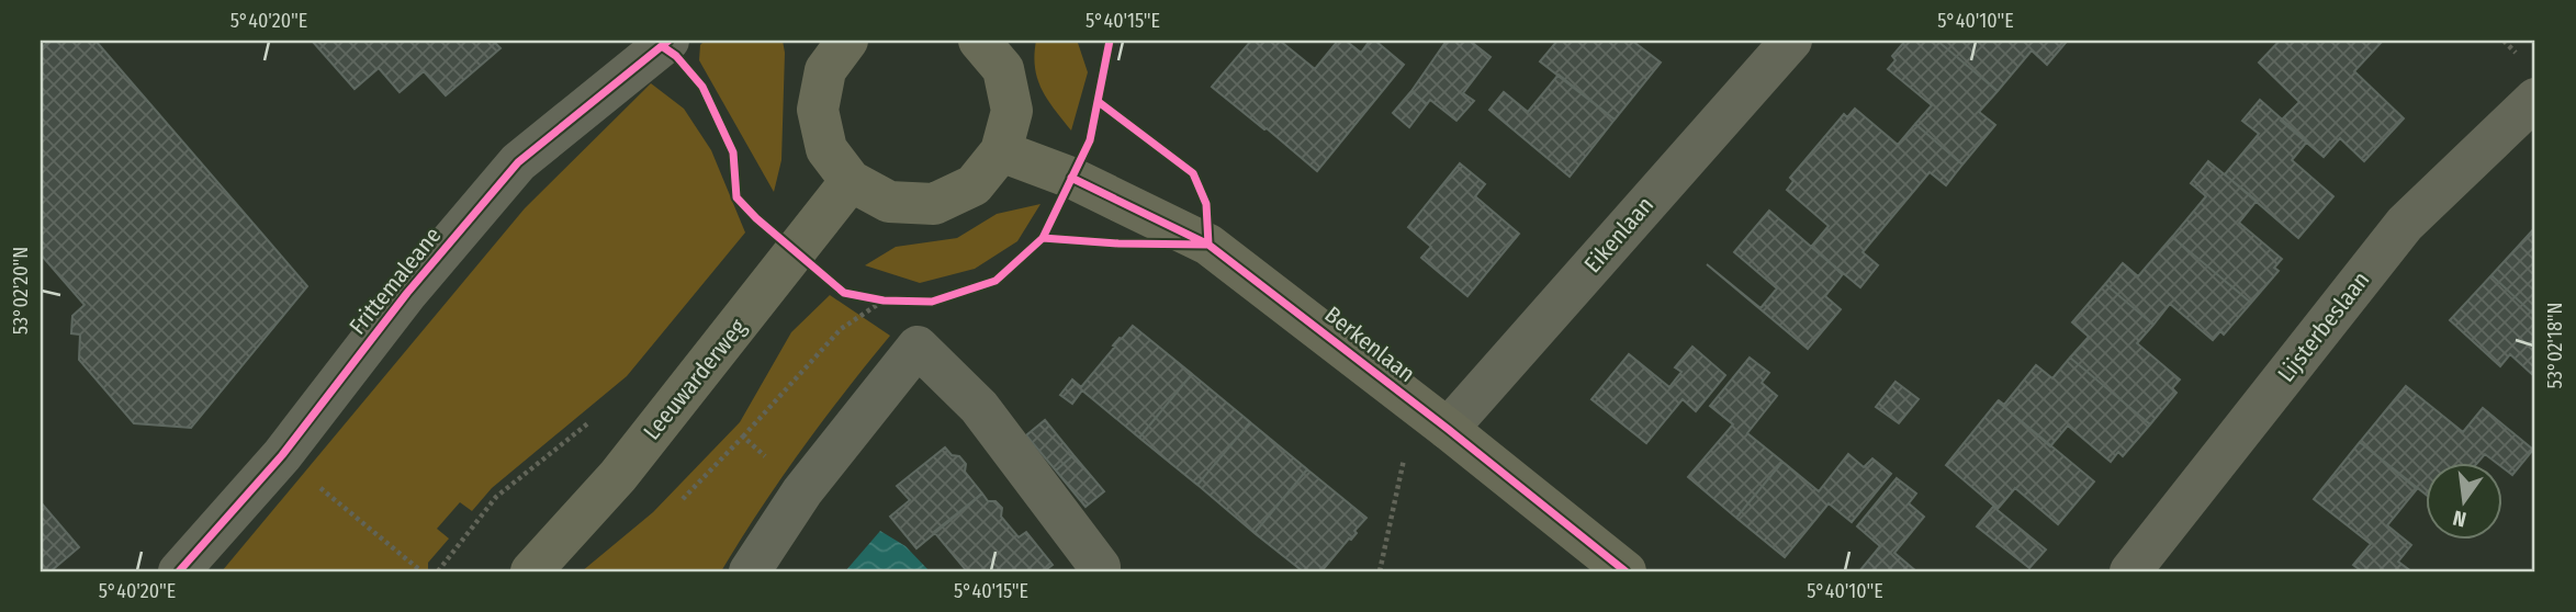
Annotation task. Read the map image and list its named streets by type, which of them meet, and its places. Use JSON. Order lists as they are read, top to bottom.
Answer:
{
  "streets": {
    "main road": ["Berkenlaan", "Leeuwarderweg"],
    "street": ["Eikenlaan", "Frittemaleane", "Lijsterbeslaan"]
  },
  "crossings": [
    ["Eikenlaan", "Berkenlaan"]
  ],
  "north": "bottom",
  "coordinates": [
    "5°40'20\"E",
    "5°40'15\"E",
    "5°40'10\"E",
    "53°02'20\"N",
    "53°02'18\"N"
  ]
}
